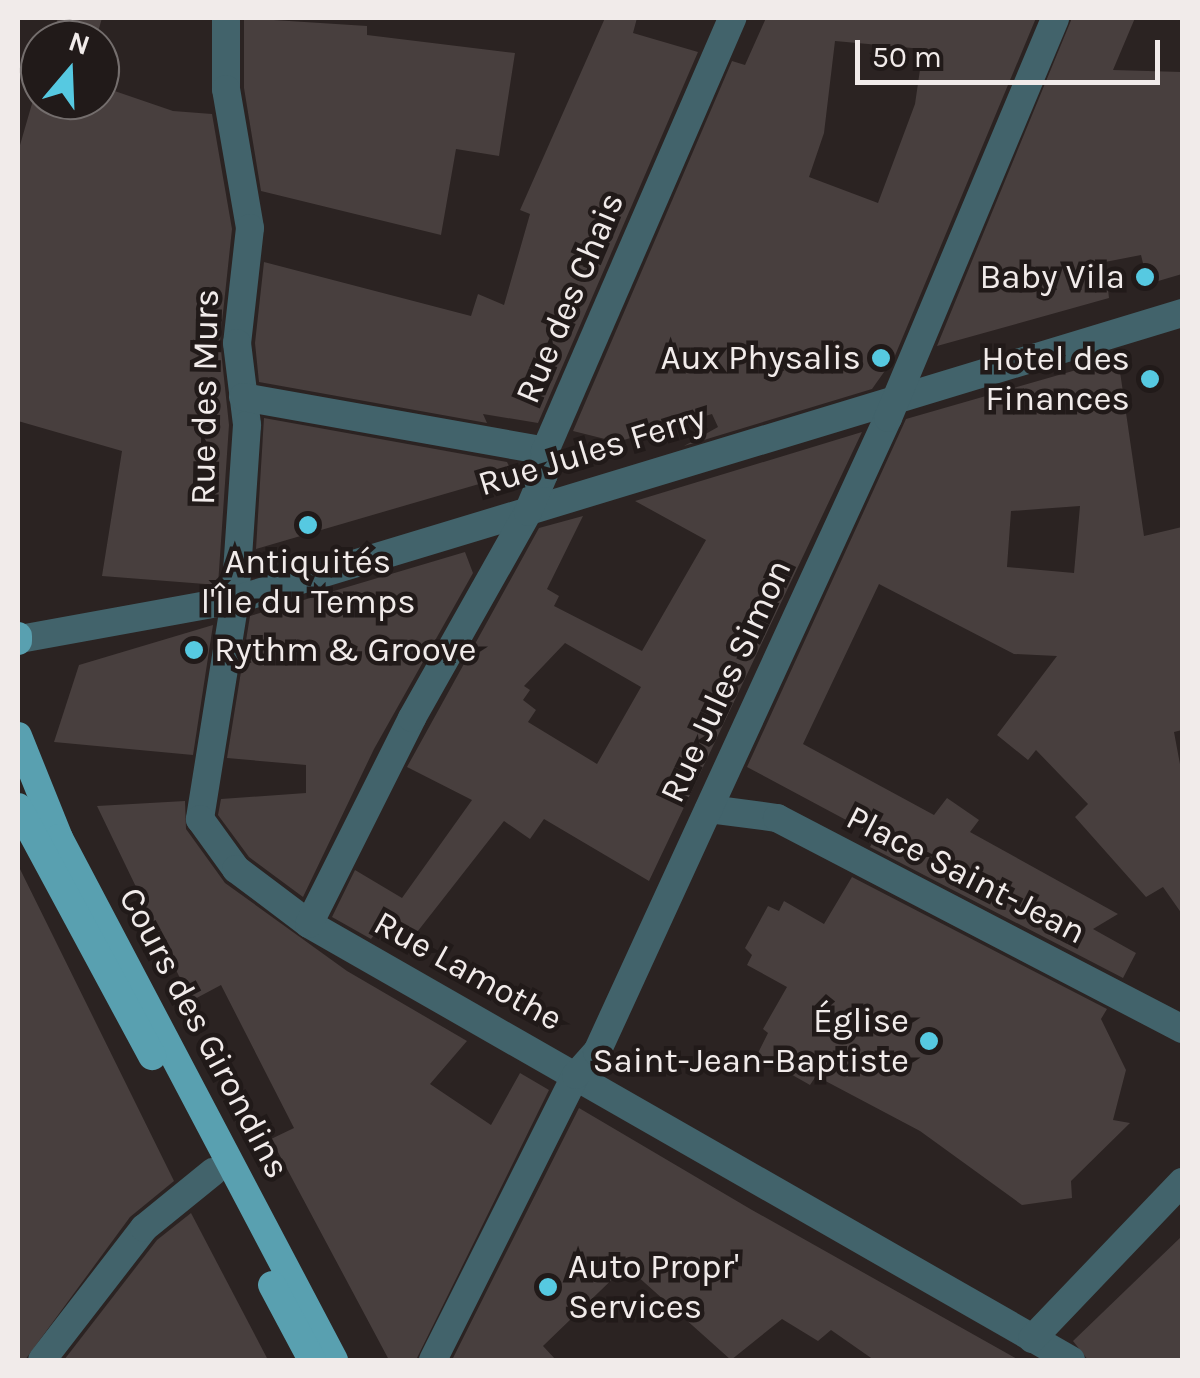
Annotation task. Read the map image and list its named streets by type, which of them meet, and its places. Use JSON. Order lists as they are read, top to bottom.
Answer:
{
  "streets": {
    "main road": ["Cours des Girondins"],
    "street": [
      "Rue des Chais",
      "Rue des Murs",
      "Rue Jules Ferry",
      "Rue Jules Simon",
      "Place Saint-Jean",
      "Rue Lamothe"
    ]
  },
  "crossings": [
    ["Rue des Chais", "Rue Jules Ferry"],
    ["Rue des Chais", "Rue Lamothe"],
    ["Rue des Murs", "Rue Jules Ferry"],
    ["Rue des Murs", "Rue Lamothe"],
    ["Rue Jules Ferry", "Rue Jules Simon"],
    ["Rue Jules Ferry", "Rue Lamothe"],
    ["Rue Jules Simon", "Place Saint-Jean"],
    ["Rue Jules Simon", "Rue Lamothe"]
  ],
  "places": [
    "Baby Vila",
    "Aux Physalis",
    "Hotel des Finances",
    "Antiquités l'Île du Temps",
    "Rythm & Groove",
    "Église Saint-Jean-Baptiste",
    "Auto Propr' Services"
  ],
  "scale_bar": "50 m",
  "north": "top"
}
